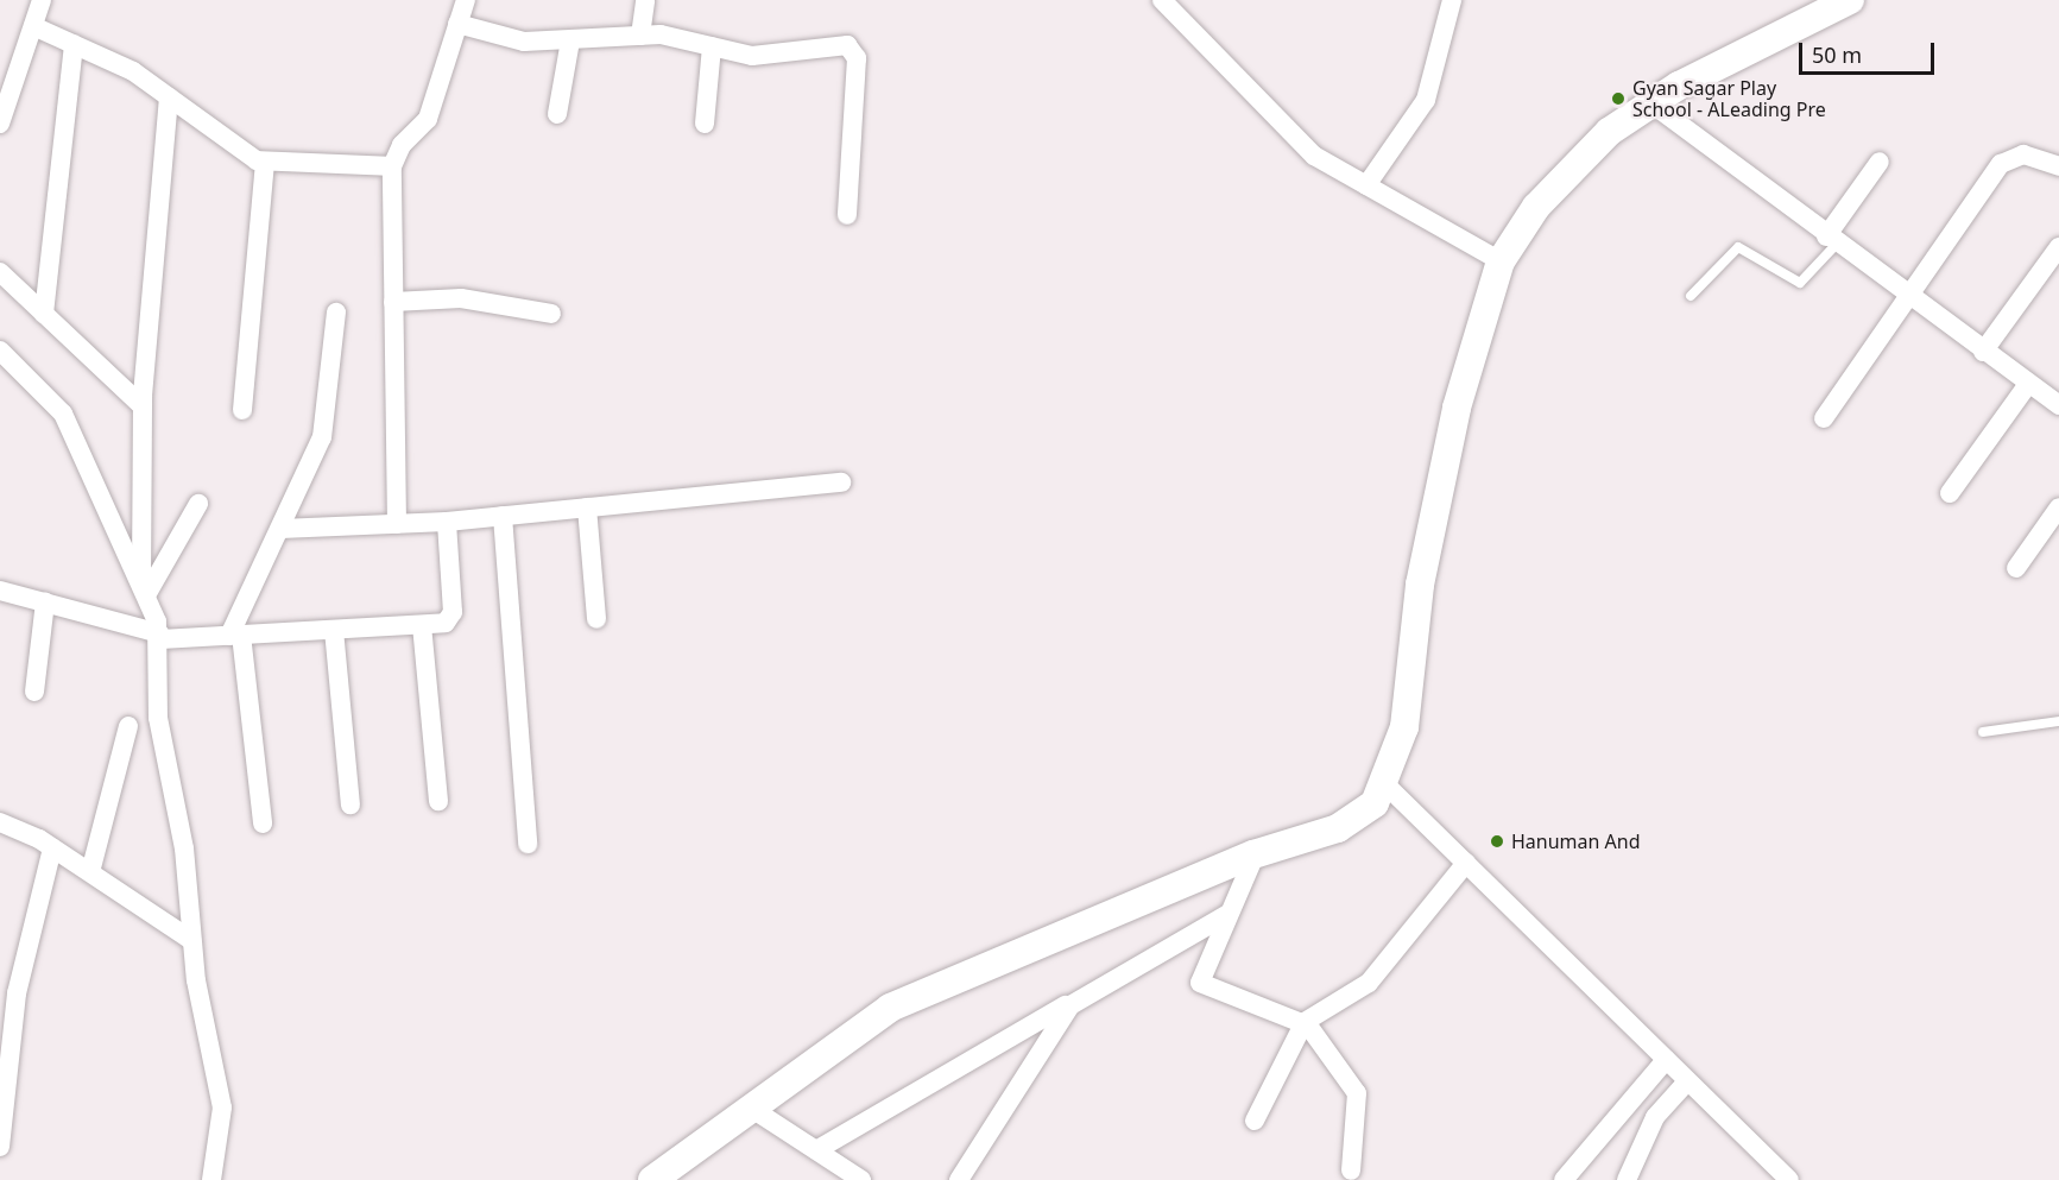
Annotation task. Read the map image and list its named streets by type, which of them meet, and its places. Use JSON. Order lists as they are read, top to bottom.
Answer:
{
  "places": ["Gyan Sagar Play School - ALeading Pre", "Hanuman And"],
  "scale_bar": "50 m"
}
